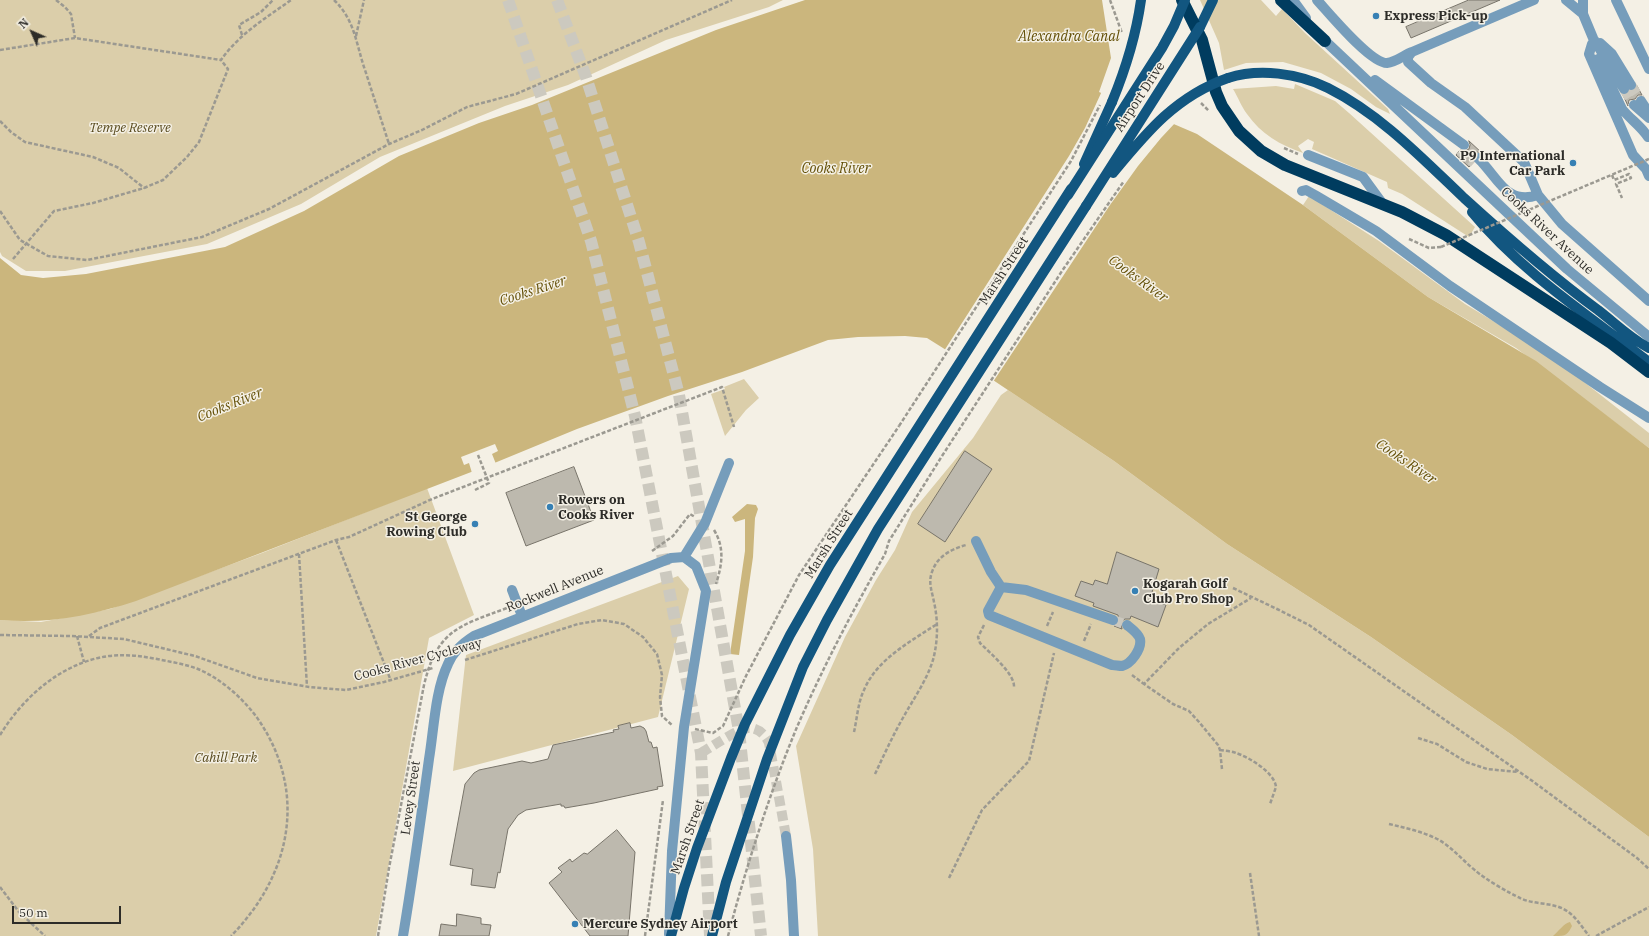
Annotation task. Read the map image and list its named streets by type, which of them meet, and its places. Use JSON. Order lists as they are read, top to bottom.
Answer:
{
  "streets": {
    "main road": ["Airport Drive", "Marsh Street"],
    "street": ["Cooks River Avenue", "Rockwell Avenue", "Levey Street"],
    "path": ["Cooks River Cycleway"]
  },
  "crossings": [
    ["Airport Drive", "Marsh Street"],
    ["Marsh Street", "Rockwell Avenue"],
    ["Rockwell Avenue", "Cooks River Cycleway"],
    ["Rockwell Avenue", "Levey Street"],
    ["Cooks River Cycleway", "Levey Street"]
  ],
  "water": ["Alexandra Canal", "Cooks River"],
  "parks": ["Tempe Reserve", "Cahill Park"],
  "places": [
    "Express Pick-up",
    "P9 International Car Park",
    "Rowers on Cooks River",
    "St George Rowing Club",
    "Kogarah Golf Club Pro Shop",
    "Mercure Sydney Airport"
  ],
  "scale_bar": "50 m",
  "north": "top left"
}
